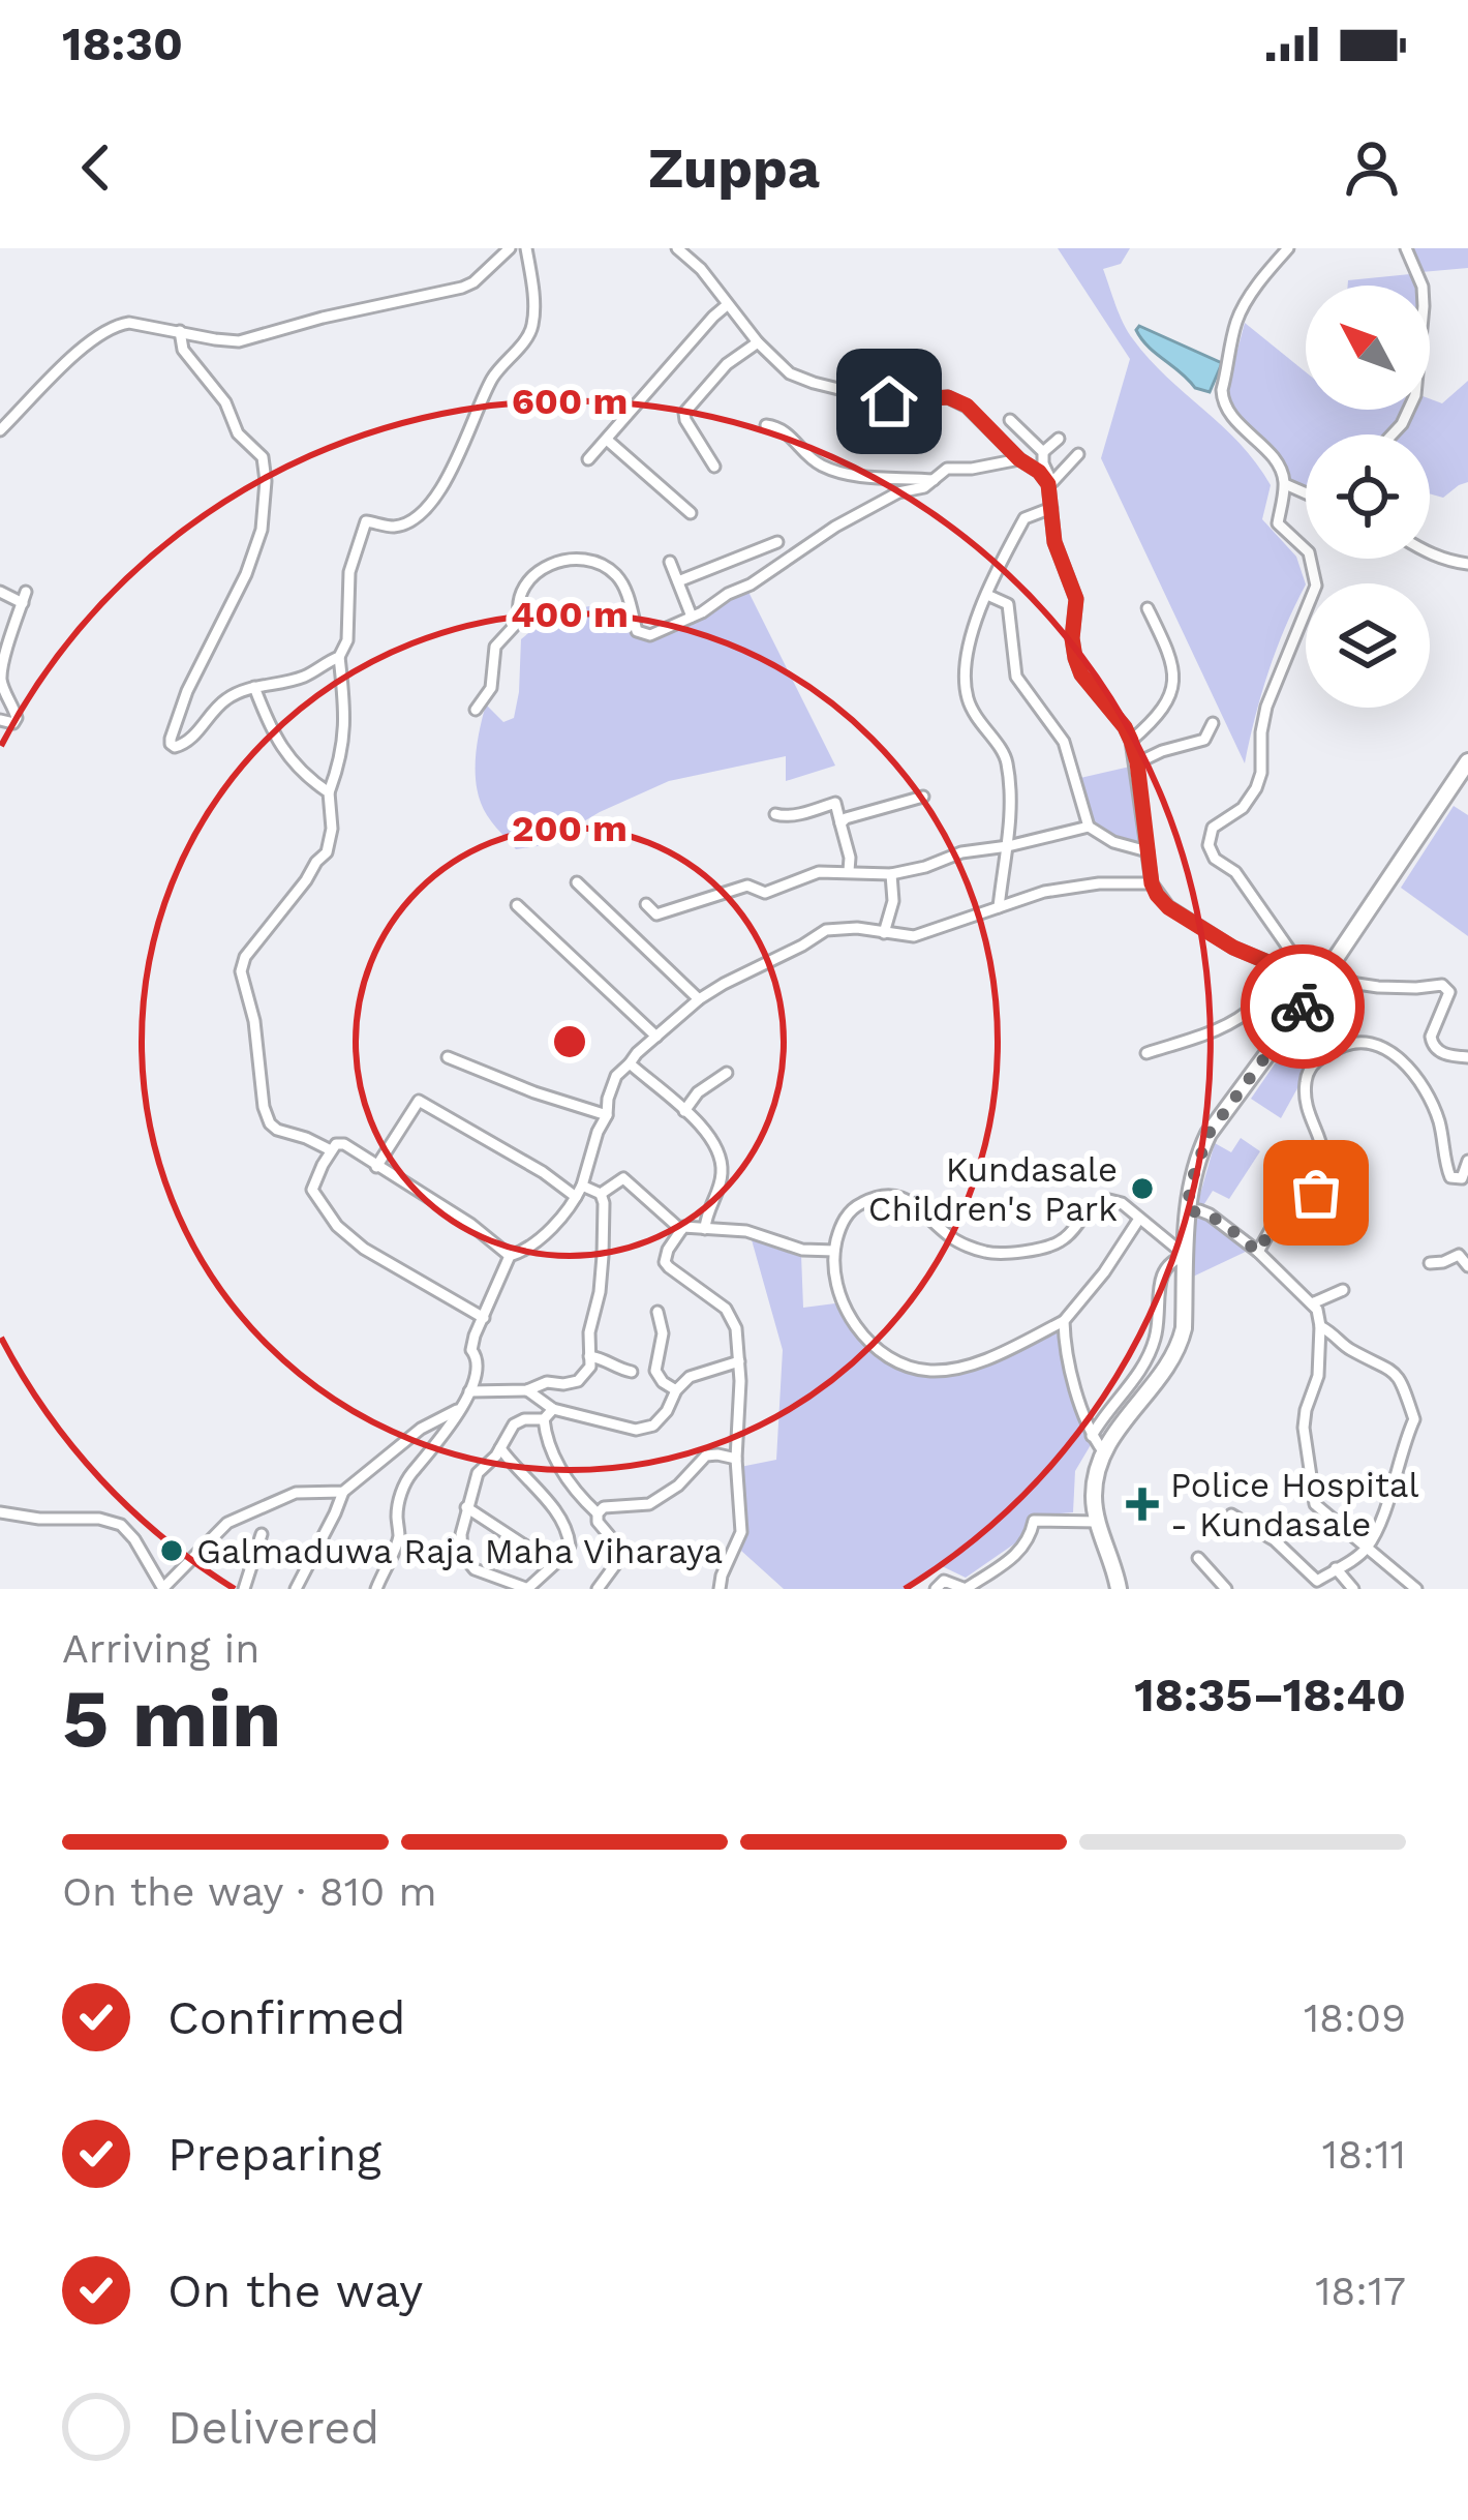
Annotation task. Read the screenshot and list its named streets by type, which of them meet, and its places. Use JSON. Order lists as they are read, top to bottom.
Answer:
{
  "places": {
    "other": ["Kundasale Children's Park", "Galmaduwa Raja Maha Viharaya"],
    "health": ["Police Hospital - Kundasale"]
  },
  "north": "top left",
  "page": {
    "status": "18:30",
    "header": "Zuppa",
    "heading": ["5 min", "Arriving in", "18:35–18:40"],
    "bar": "On the way · 810 m",
    "list": [
      ["Confirmed", "18:09"],
      ["Preparing", "18:11"],
      ["On the way", "18:17"],
      "Delivered"
    ]
  },
  "rings": ["600 m", "400 m", "200 m"]
}
